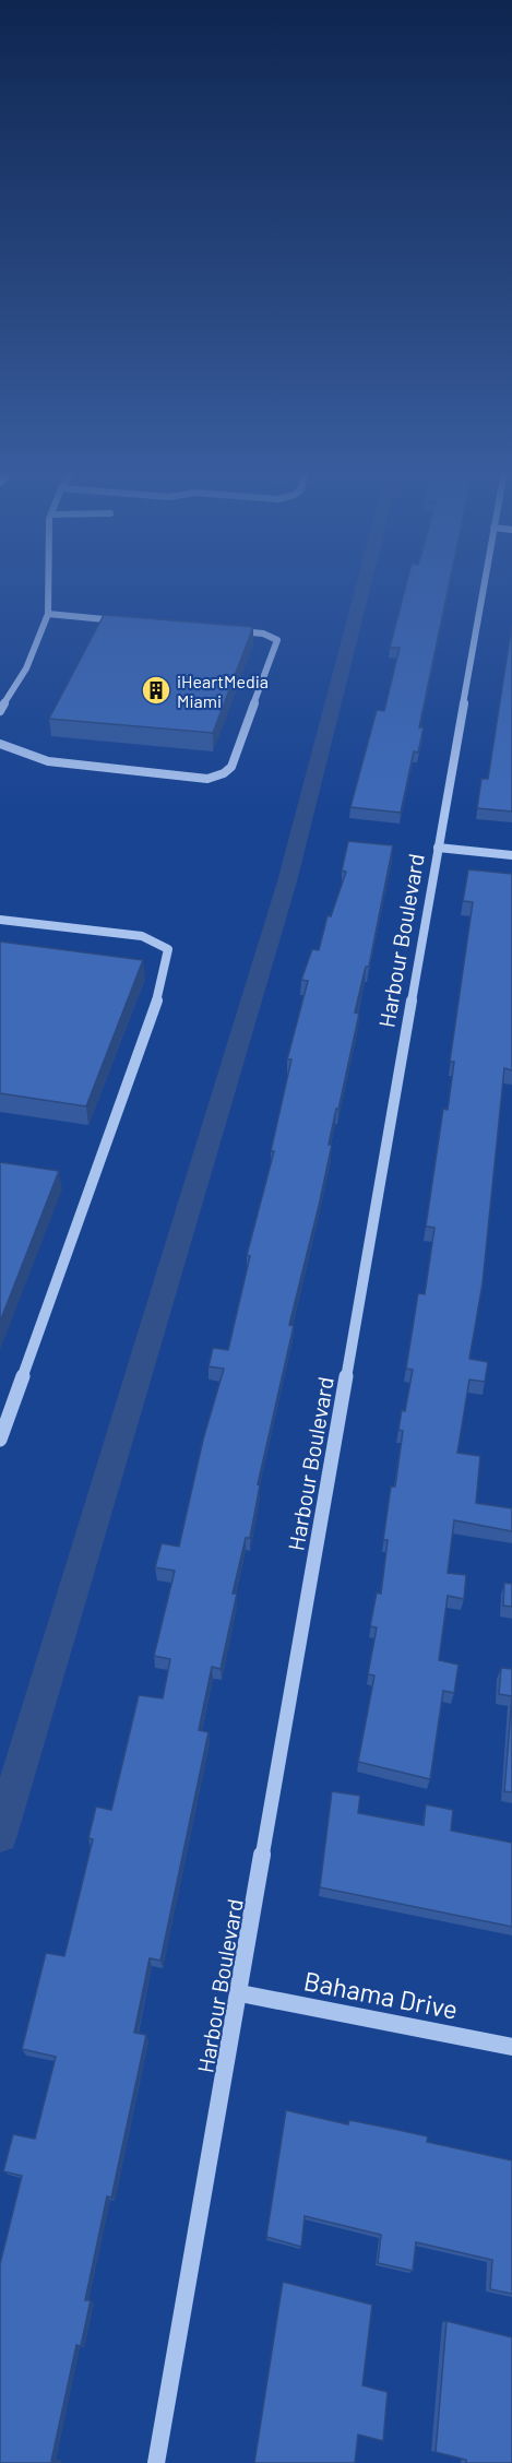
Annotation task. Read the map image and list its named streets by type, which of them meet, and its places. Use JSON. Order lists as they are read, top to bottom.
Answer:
{
  "streets": {
    "street": ["Harbour Boulevard", "Bahama Drive"]
  },
  "crossings": [
    ["Harbour Boulevard", "Bahama Drive"]
  ],
  "places": {
    "building": ["iHeartMedia Miami"]
  }
}
